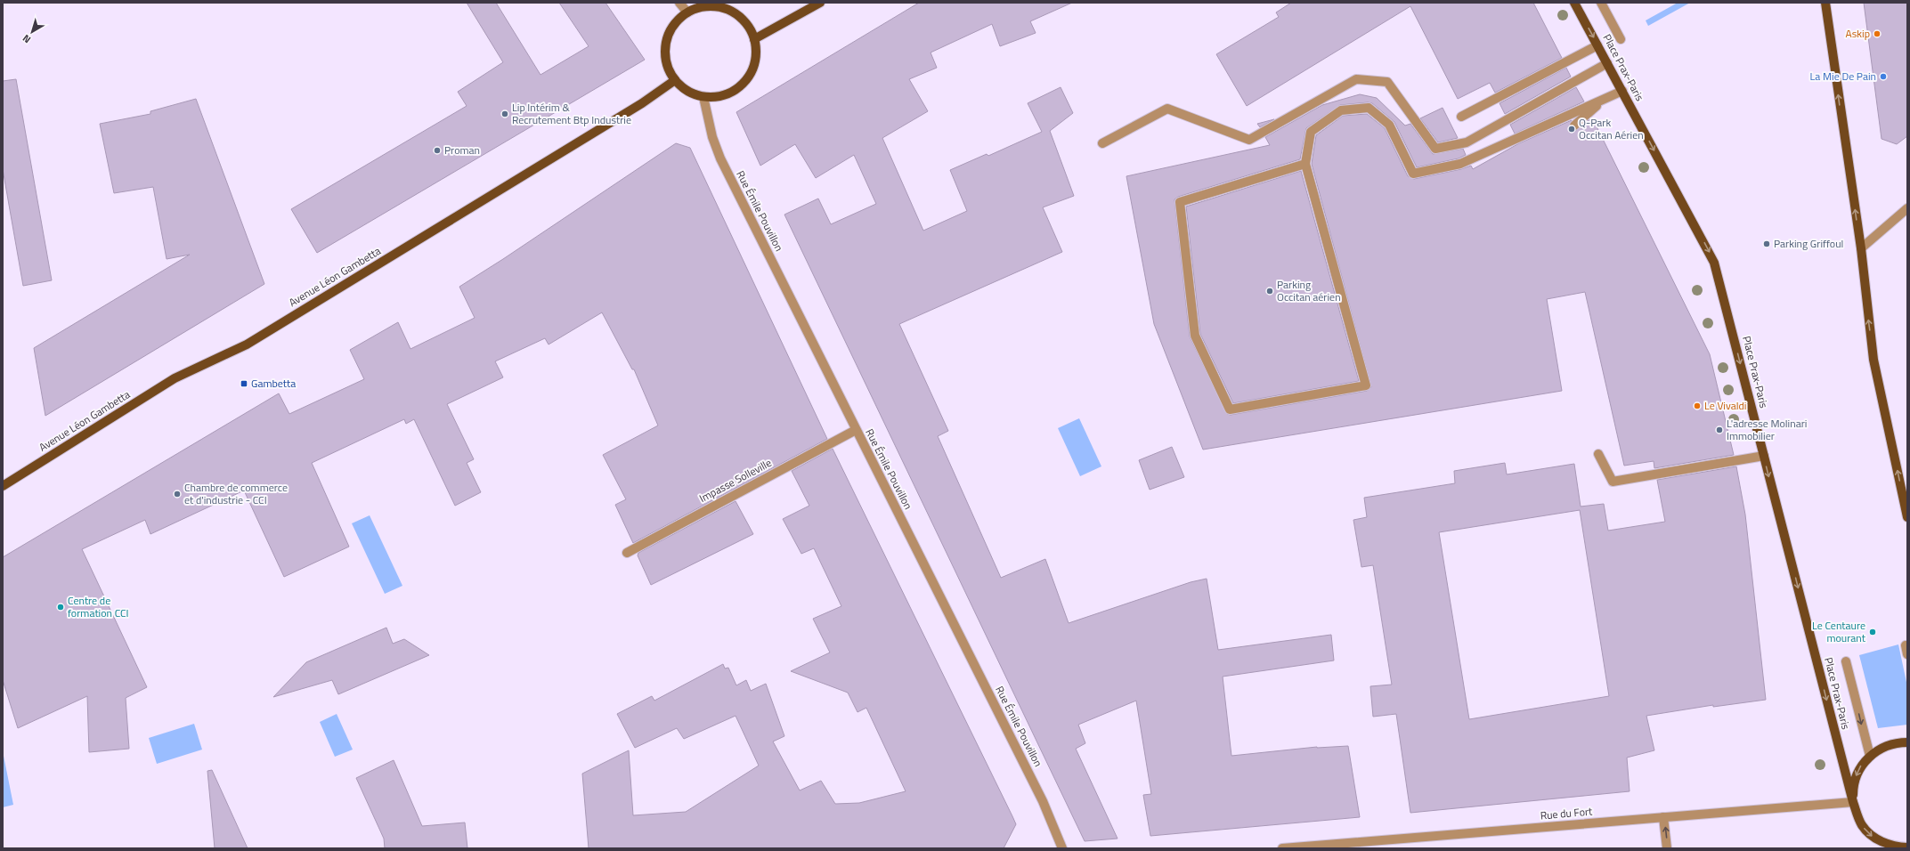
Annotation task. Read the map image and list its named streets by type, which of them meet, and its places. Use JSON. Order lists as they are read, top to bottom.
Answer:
{
  "streets": {
    "main road": ["Place Prax-Paris", "Avenue Léon Gambetta"],
    "street": ["Rue Émile Pouvillon", "Impasse Solleville", "Rue du Fort"]
  },
  "crossings": [
    ["Place Prax-Paris", "Rue du Fort"],
    ["Rue Émile Pouvillon", "Avenue Léon Gambetta"],
    ["Rue Émile Pouvillon", "Impasse Solleville"]
  ],
  "one_way": ["Place Prax-Paris"],
  "places": {
    "other": [
      "Askip",
      "La Mie De Pain",
      "Lip Intérim & Recrutement Btp Industrie",
      "Q-Park Occitan Aérien",
      "Proman",
      "Parking Griffoul",
      "Parking Occitan aérien",
      "Le Vivaldi",
      "L'adresse Molinari Immobilier",
      "Chambre de commerce et d'industrie - CCI",
      "Centre de formation CCI",
      "Le Centaure mourant"
    ],
    "transit": ["Gambetta"]
  },
  "north": "bottom left"
}
